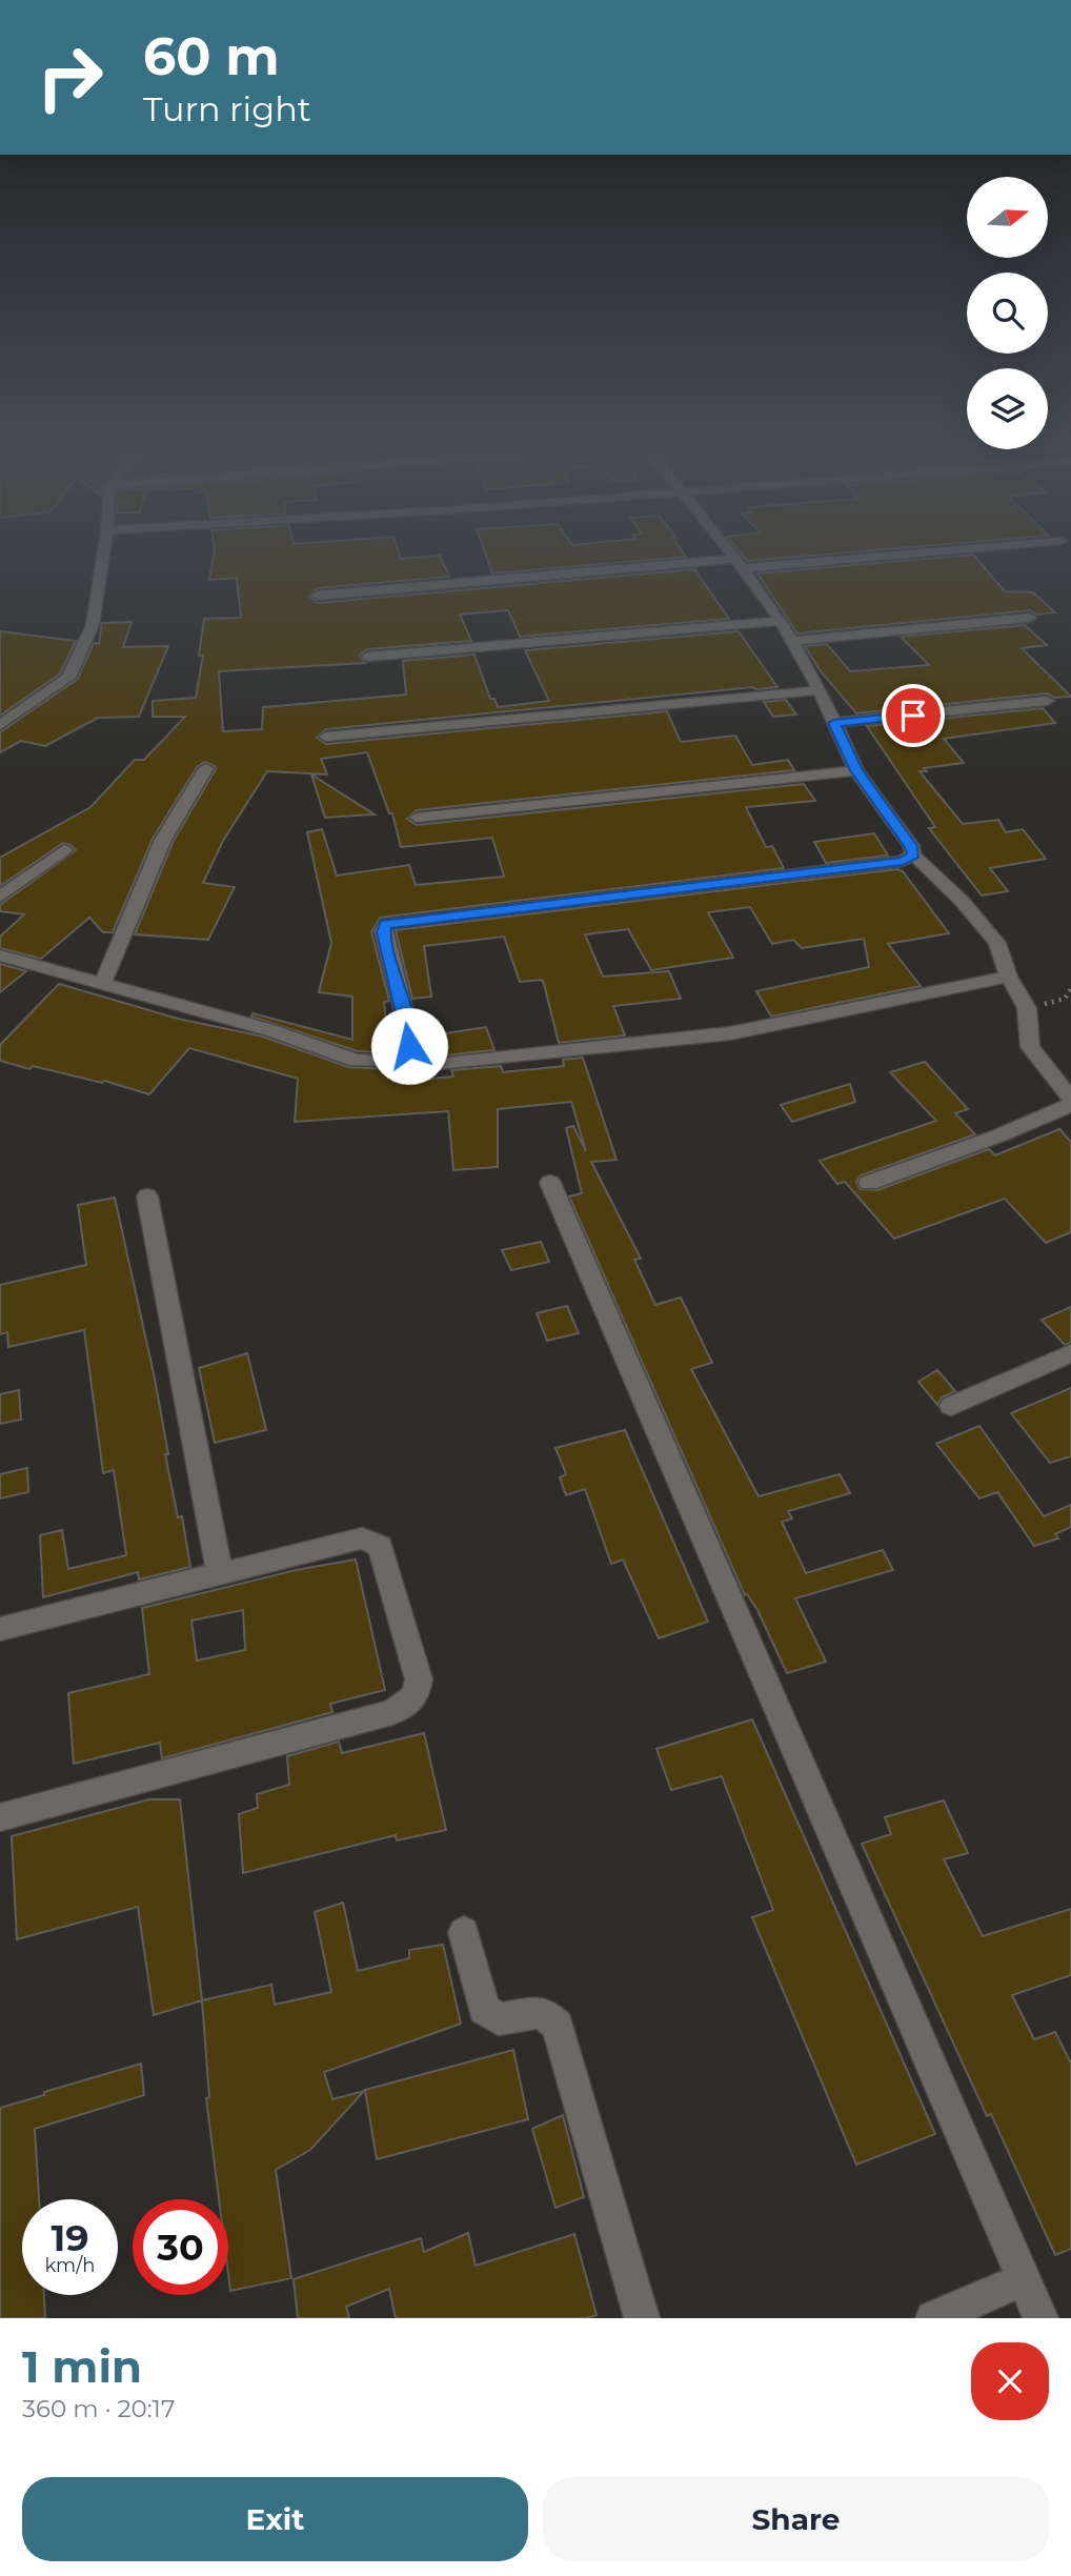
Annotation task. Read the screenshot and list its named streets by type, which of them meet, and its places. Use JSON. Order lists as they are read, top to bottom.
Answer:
{
  "north": "right",
  "page": {
    "turn": ["60 m", "Turn right"],
    "speed": "19 km/h",
    "limit": "30",
    "heading": ["1 min", "360 m · 20:17"],
    "buttons": ["Exit", "Share"]
  }
}
